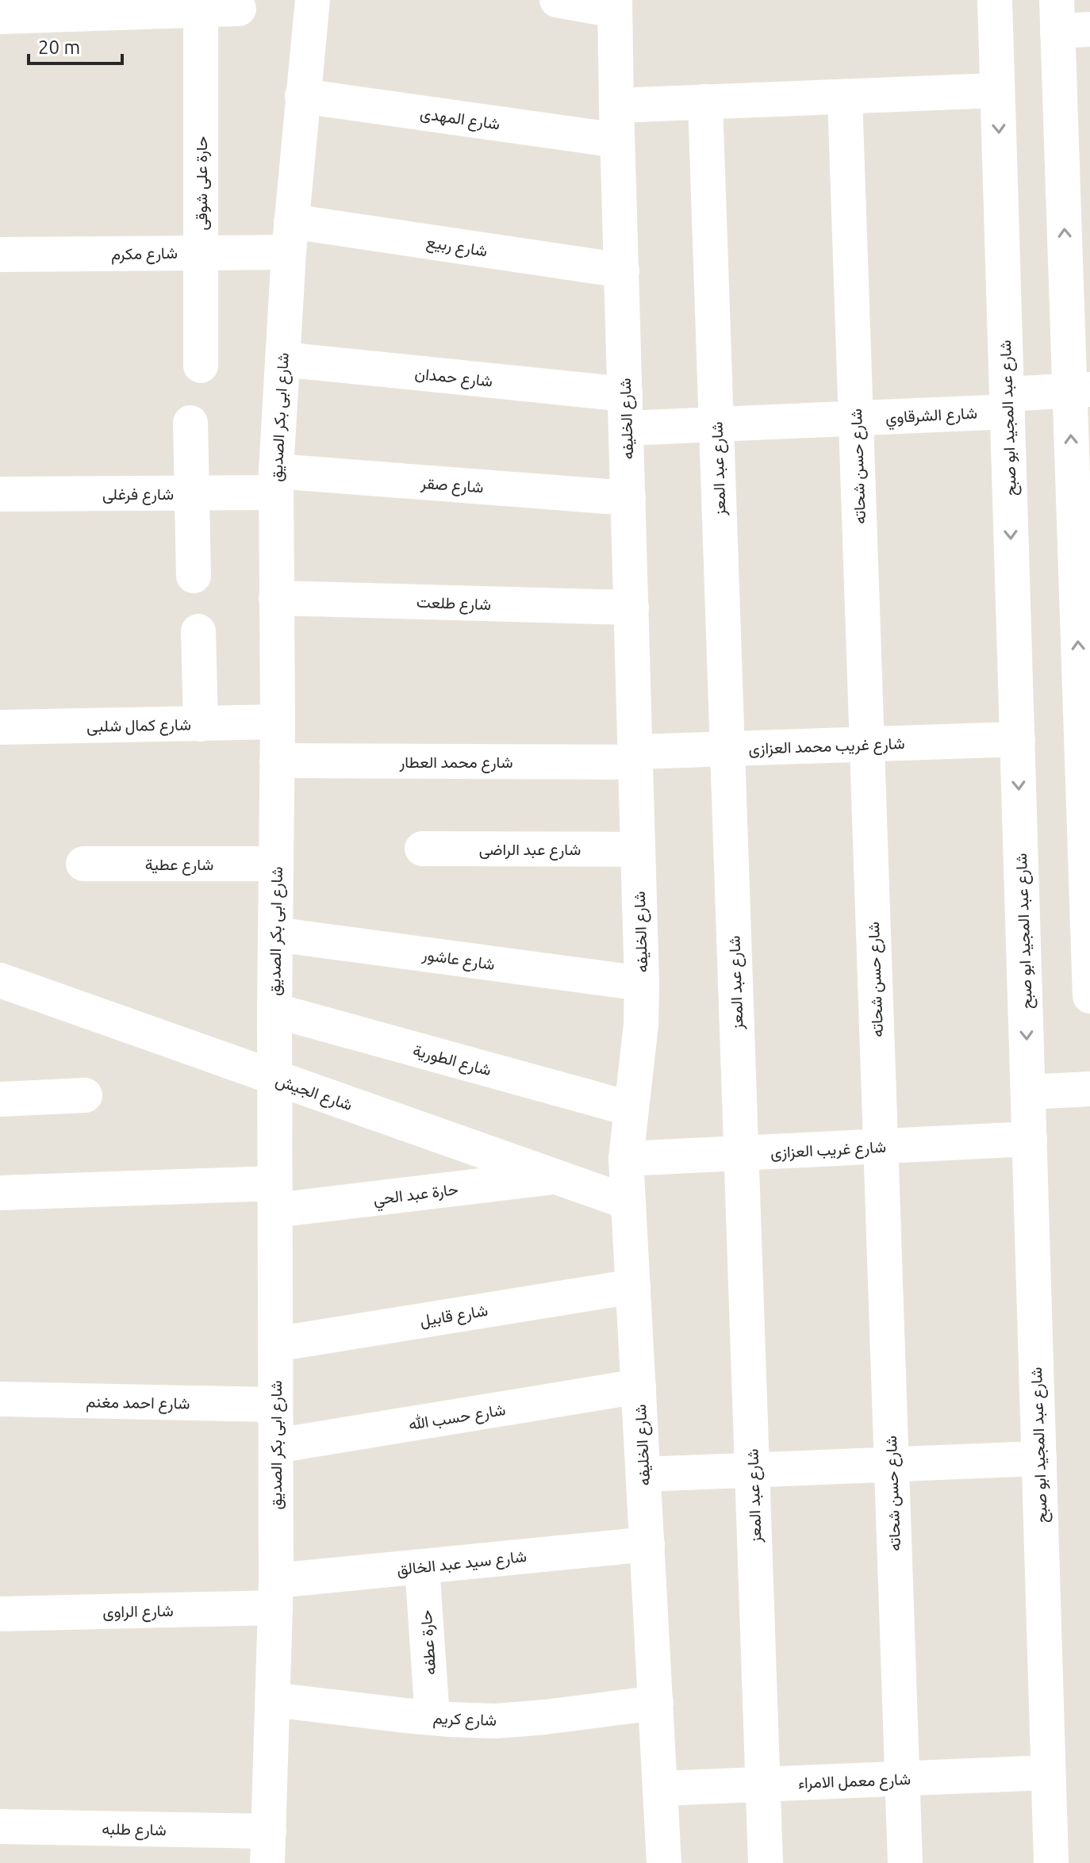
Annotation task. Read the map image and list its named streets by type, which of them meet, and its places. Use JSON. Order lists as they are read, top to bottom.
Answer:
{
  "streets": {
    "street": [
      "شارع المهدى",
      "حارة على شوقى",
      "شارع ربيع",
      "شارع مكرم",
      "شارع حمدان",
      "شارع الشرقاوي",
      "شارع ابى بكر الصديق",
      "شارع عبد المجيد ابو صبح",
      "شارع الخليفه",
      "شارع حسن شحاته",
      "شارع عبد المعز",
      "شارع صقر",
      "شارع فرغلى",
      "شارع طلعت",
      "شارع كمال شلبى",
      "شارع غريب محمد العزازى",
      "شارع محمد العطار",
      "شارع عبد الراضى",
      "شارع عطية",
      "شارع عاشور",
      "شارع الطورية",
      "شارع الجيش",
      "شارع غريب العزازى",
      "حارة عبد الحي",
      "شارع قابيل",
      "شارع احمد مغنم",
      "شارع حسب الله",
      "شارع سيد عبد الخالق",
      "شارع الراوى",
      "حارة عطفه",
      "شارع كريم",
      "شارع معمل الامراء",
      "شارع طلبه"
    ]
  },
  "crossings": [
    ["شارع المهدى", "شارع ابى بكر الصديق"],
    ["شارع المهدى", "شارع الخليفه"],
    ["حارة على شوقى", "شارع مكرم"],
    ["شارع ربيع", "شارع مكرم"],
    ["شارع ربيع", "شارع ابى بكر الصديق"],
    ["شارع ربيع", "شارع الخليفه"],
    ["شارع مكرم", "شارع ابى بكر الصديق"],
    ["شارع حمدان", "شارع ابى بكر الصديق"],
    ["شارع حمدان", "شارع الخليفه"],
    ["شارع الشرقاوي", "شارع عبد المجيد ابو صبح"],
    ["شارع الشرقاوي", "شارع الخليفه"],
    ["شارع الشرقاوي", "شارع حسن شحاته"],
    ["شارع الشرقاوي", "شارع عبد المعز"],
    ["شارع ابى بكر الصديق", "شارع صقر"],
    ["شارع ابى بكر الصديق", "شارع فرغلى"],
    ["شارع ابى بكر الصديق", "شارع طلعت"],
    ["شارع ابى بكر الصديق", "شارع كمال شلبى"],
    ["شارع ابى بكر الصديق", "شارع محمد العطار"],
    ["شارع ابى بكر الصديق", "شارع عطية"],
    ["شارع ابى بكر الصديق", "شارع عاشور"],
    ["شارع ابى بكر الصديق", "شارع الطورية"],
    ["شارع ابى بكر الصديق", "شارع الجيش"],
    ["شارع ابى بكر الصديق", "حارة عبد الحي"],
    ["شارع ابى بكر الصديق", "شارع قابيل"],
    ["شارع ابى بكر الصديق", "شارع احمد مغنم"],
    ["شارع ابى بكر الصديق", "شارع حسب الله"],
    ["شارع ابى بكر الصديق", "شارع سيد عبد الخالق"],
    ["شارع ابى بكر الصديق", "شارع الراوى"],
    ["شارع ابى بكر الصديق", "شارع كريم"],
    ["شارع ابى بكر الصديق", "شارع طلبه"],
    ["شارع عبد المجيد ابو صبح", "شارع غريب محمد العزازى"],
    ["شارع عبد المجيد ابو صبح", "شارع غريب العزازى"],
    ["شارع عبد المجيد ابو صبح", "شارع معمل الامراء"],
    ["شارع الخليفه", "شارع صقر"],
    ["شارع الخليفه", "شارع طلعت"],
    ["شارع الخليفه", "شارع غريب محمد العزازى"],
    ["شارع الخليفه", "شارع محمد العطار"],
    ["شارع الخليفه", "شارع عبد الراضى"],
    ["شارع الخليفه", "شارع عاشور"],
    ["شارع الخليفه", "شارع الطورية"],
    ["شارع الخليفه", "شارع الجيش"],
    ["شارع الخليفه", "شارع غريب العزازى"],
    ["شارع الخليفه", "شارع قابيل"],
    ["شارع الخليفه", "شارع حسب الله"],
    ["شارع الخليفه", "شارع سيد عبد الخالق"],
    ["شارع الخليفه", "شارع كريم"],
    ["شارع الخليفه", "شارع معمل الامراء"],
    ["شارع حسن شحاته", "شارع غريب محمد العزازى"],
    ["شارع حسن شحاته", "شارع غريب العزازى"],
    ["شارع حسن شحاته", "شارع معمل الامراء"],
    ["شارع عبد المعز", "شارع غريب محمد العزازى"],
    ["شارع عبد المعز", "شارع غريب العزازى"],
    ["شارع عبد المعز", "شارع معمل الامراء"],
    ["شارع صقر", "شارع فرغلى"],
    ["شارع غريب محمد العزازى", "شارع محمد العطار"],
    ["شارع الجيش", "حارة عبد الحي"],
    ["شارع سيد عبد الخالق", "شارع الراوى"],
    ["شارع سيد عبد الخالق", "حارة عطفه"],
    ["حارة عطفه", "شارع كريم"]
  ],
  "scale_bar": "20 m"
}
